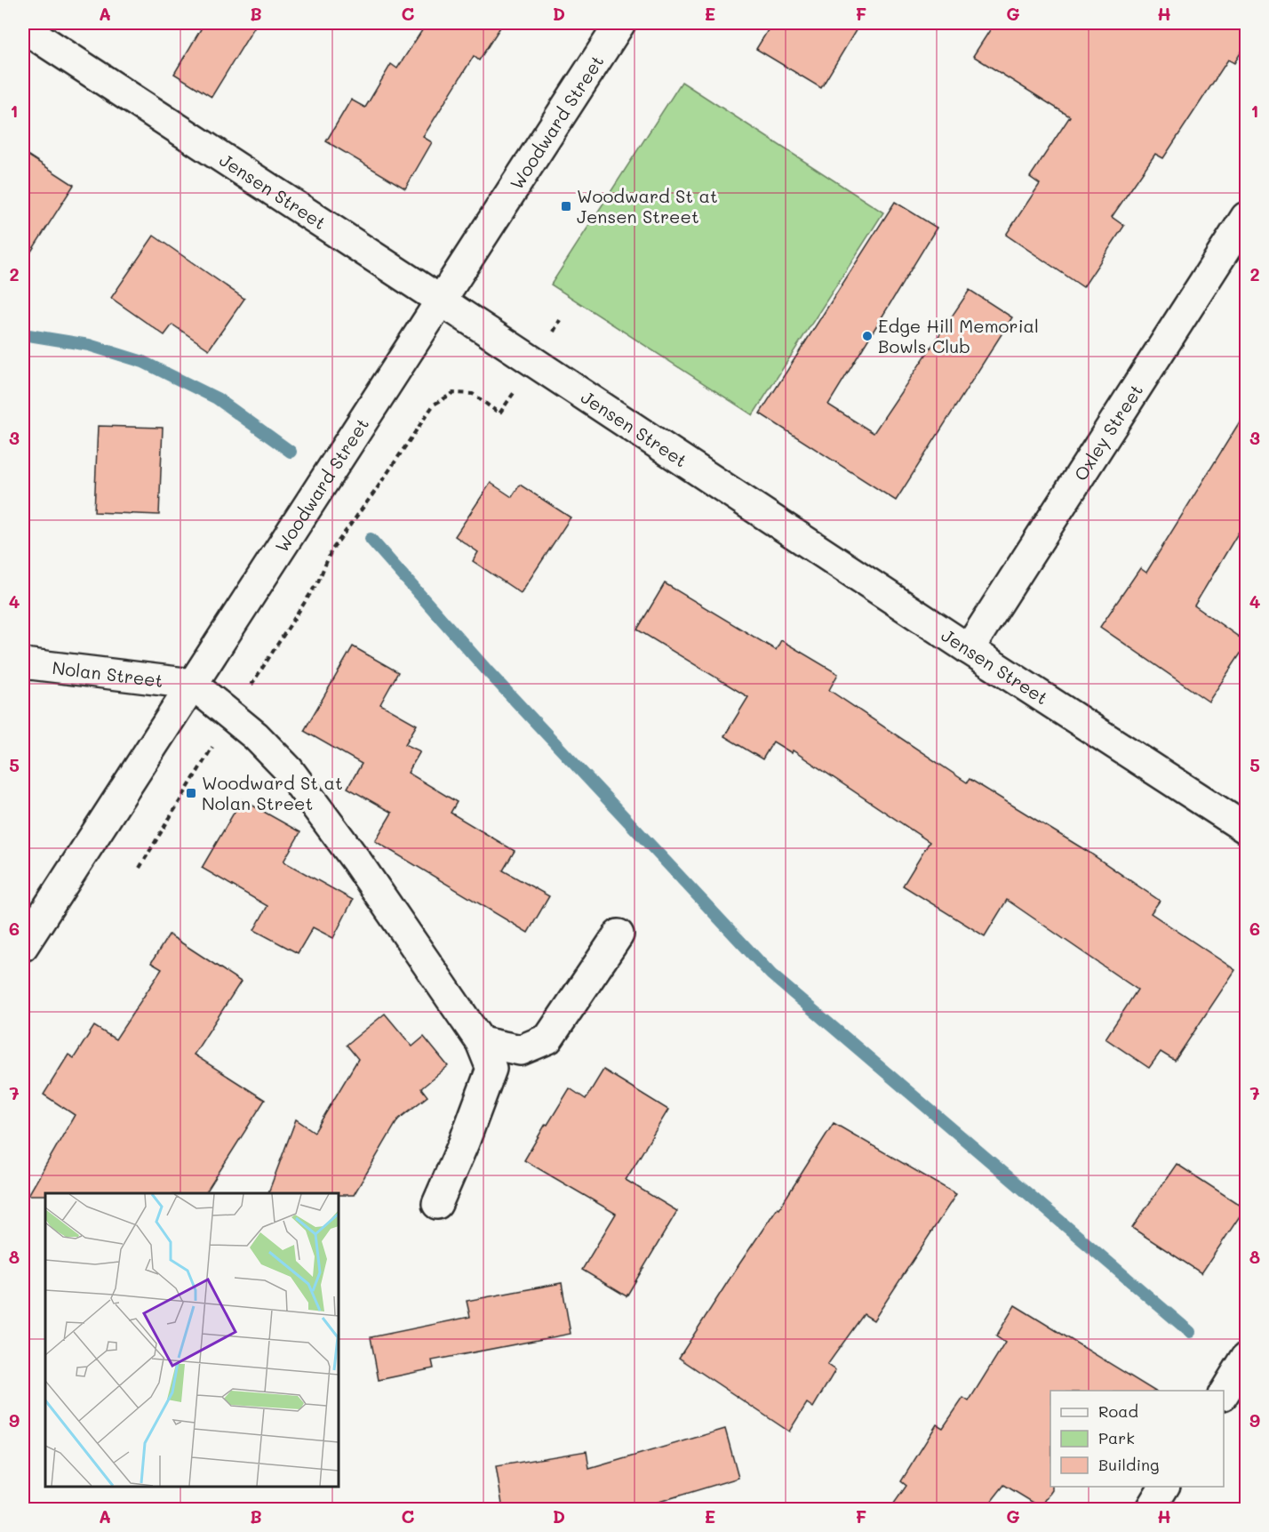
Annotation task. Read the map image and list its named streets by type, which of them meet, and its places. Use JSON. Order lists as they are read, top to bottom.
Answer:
{
  "streets": {
    "street": [
      "Woodward Street",
      "Jensen Street",
      "Oxley Street",
      "Nolan Street"
    ]
  },
  "crossings": [
    ["Woodward Street", "Jensen Street"],
    ["Woodward Street", "Nolan Street"],
    ["Jensen Street", "Oxley Street"]
  ],
  "places": {
    "transit": ["Woodward St at Jensen Street", "Woodward St at Nolan Street"],
    "other": ["Edge Hill Memorial Bowls Club"]
  },
  "legend": ["Road", "Park", "Building"],
  "grid": {
    "columns": [
      "A",
      "B",
      "C",
      "D",
      "E",
      "F",
      "G",
      "H"
    ],
    "rows": [
      "1",
      "2",
      "3",
      "4",
      "5",
      "6",
      "7",
      "8",
      "9"
    ]
  }
}
